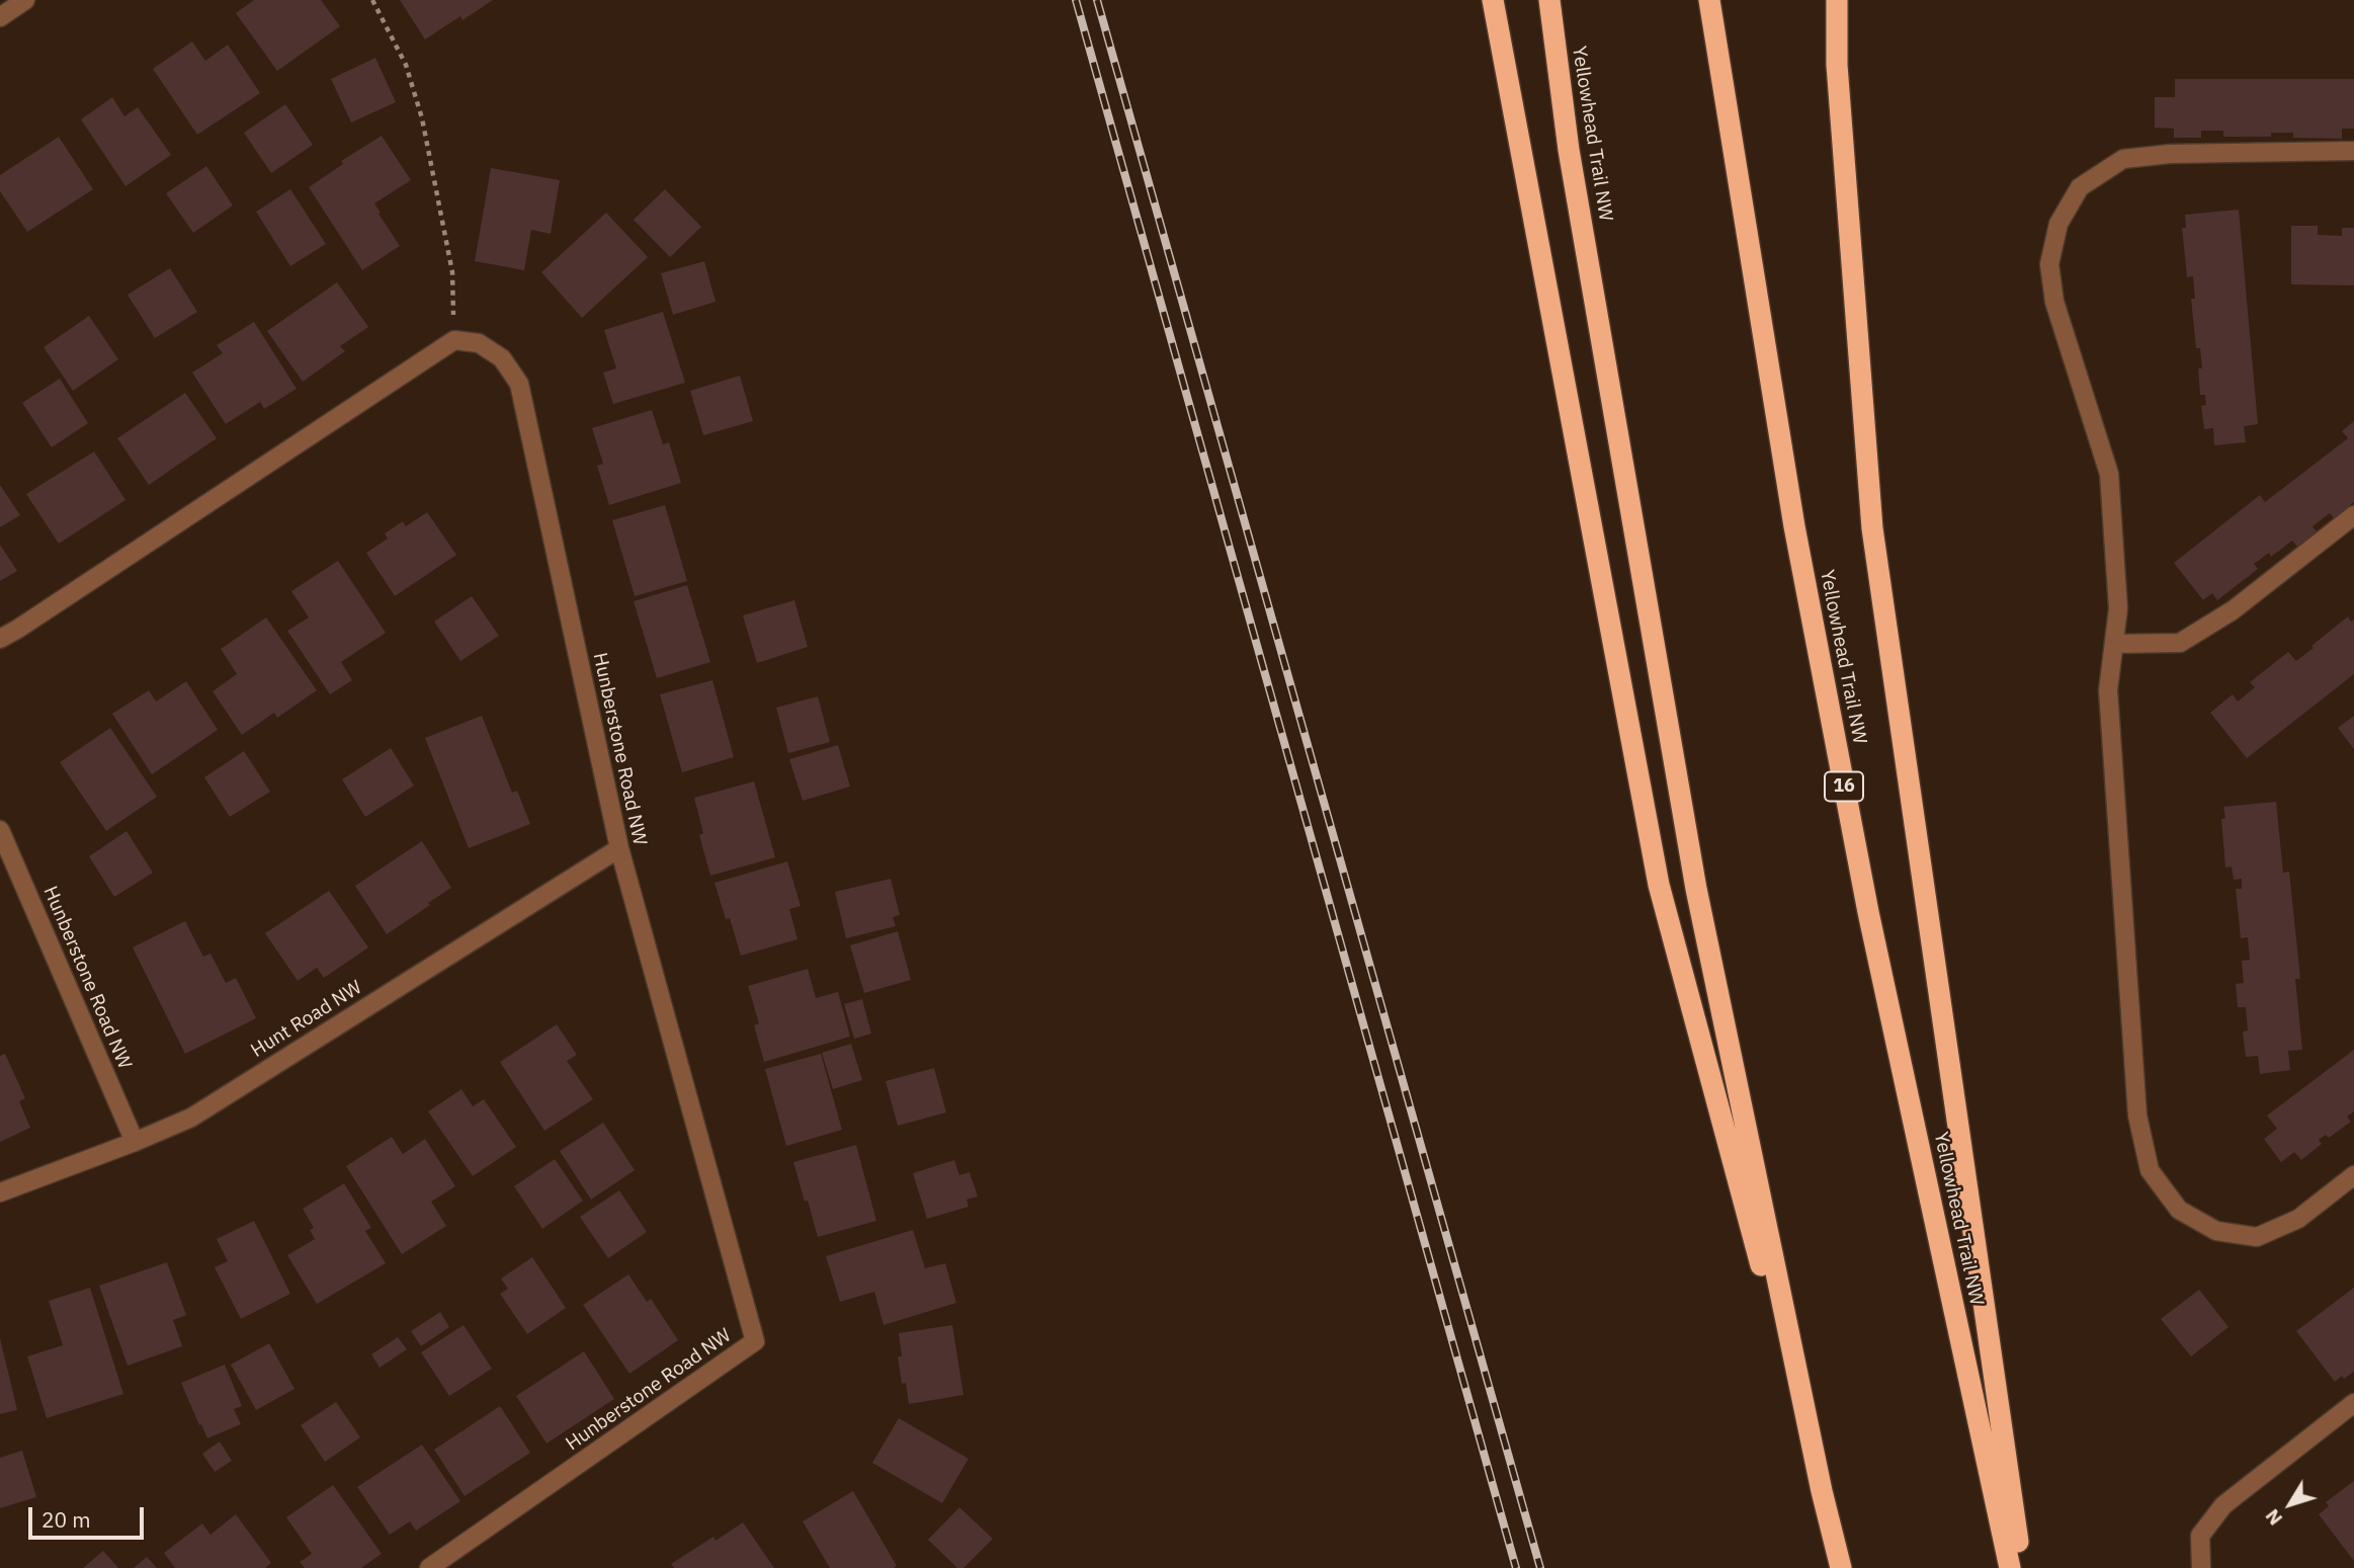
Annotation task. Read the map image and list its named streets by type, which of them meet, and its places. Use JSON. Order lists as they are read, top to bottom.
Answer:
{
  "streets": {
    "highway": ["Yellowhead Trail NW", "16"],
    "street": ["Hunberstone Road NW", "Hunt Road NW"]
  },
  "crossings": [
    ["Hunberstone Road NW", "Hunt Road NW"]
  ],
  "scale_bar": "20 m",
  "north": "bottom left"
}
